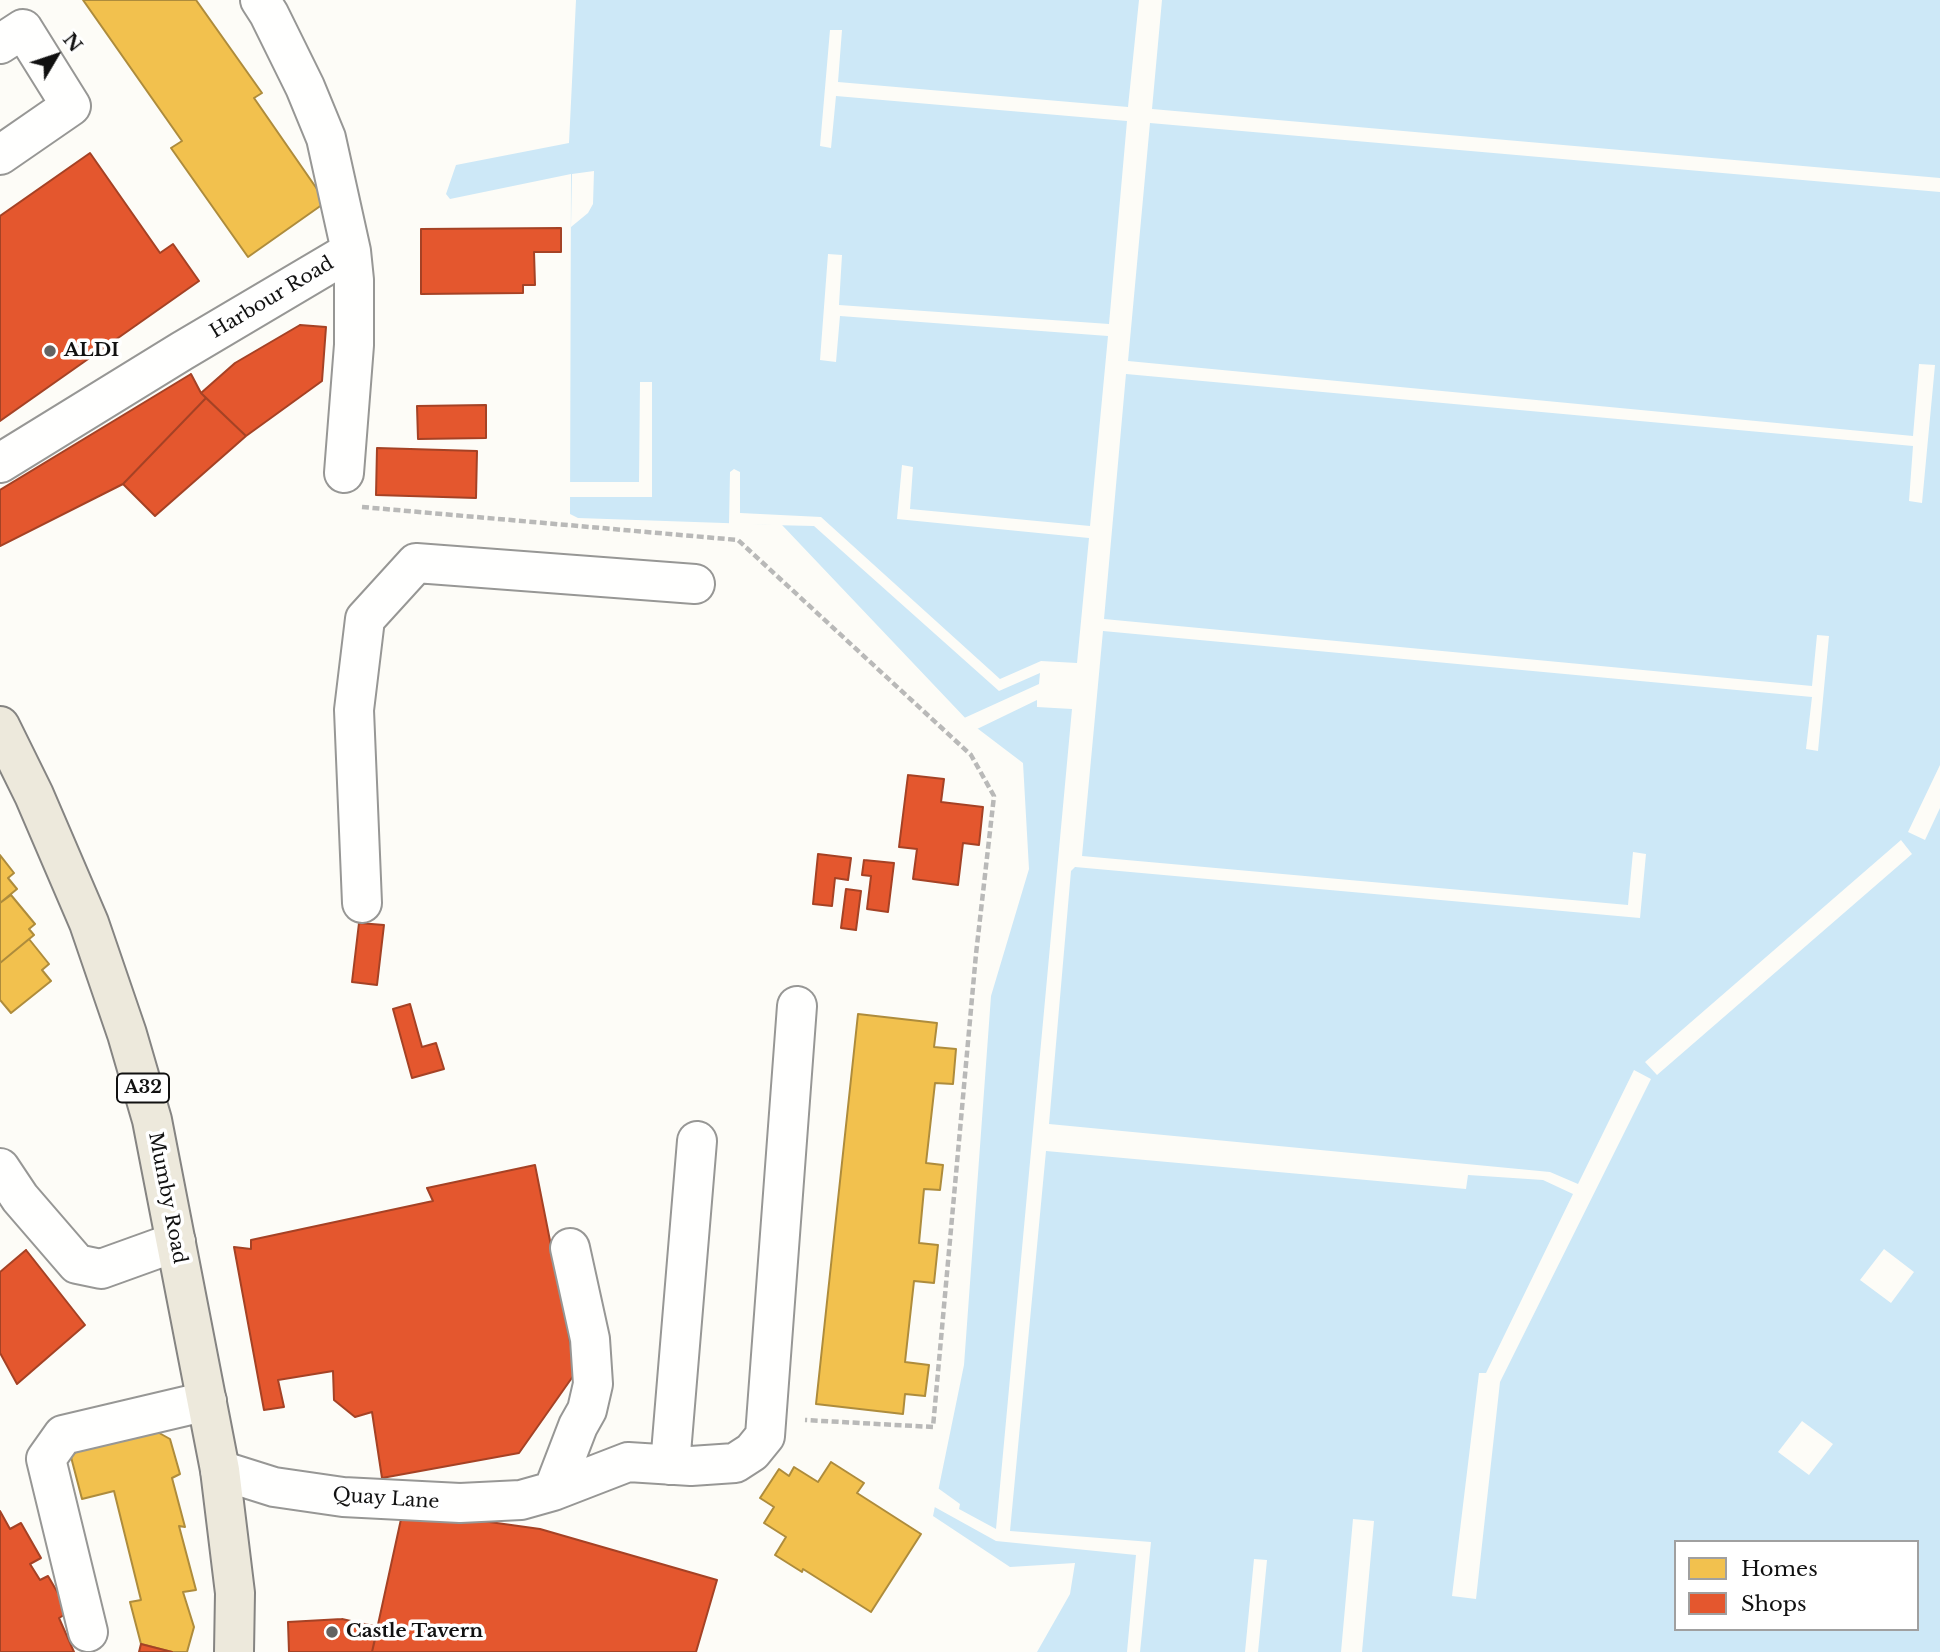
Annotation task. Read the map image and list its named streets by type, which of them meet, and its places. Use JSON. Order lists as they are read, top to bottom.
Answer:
{
  "streets": {
    "main road": ["A32", "Mumby Road"],
    "street": ["Harbour Road", "Quay Lane"]
  },
  "crossings": [
    ["Mumby Road", "Quay Lane"]
  ],
  "places": ["ALDI", "Castle Tavern"],
  "legend": ["Homes", "Shops"],
  "north": "top right"
}
